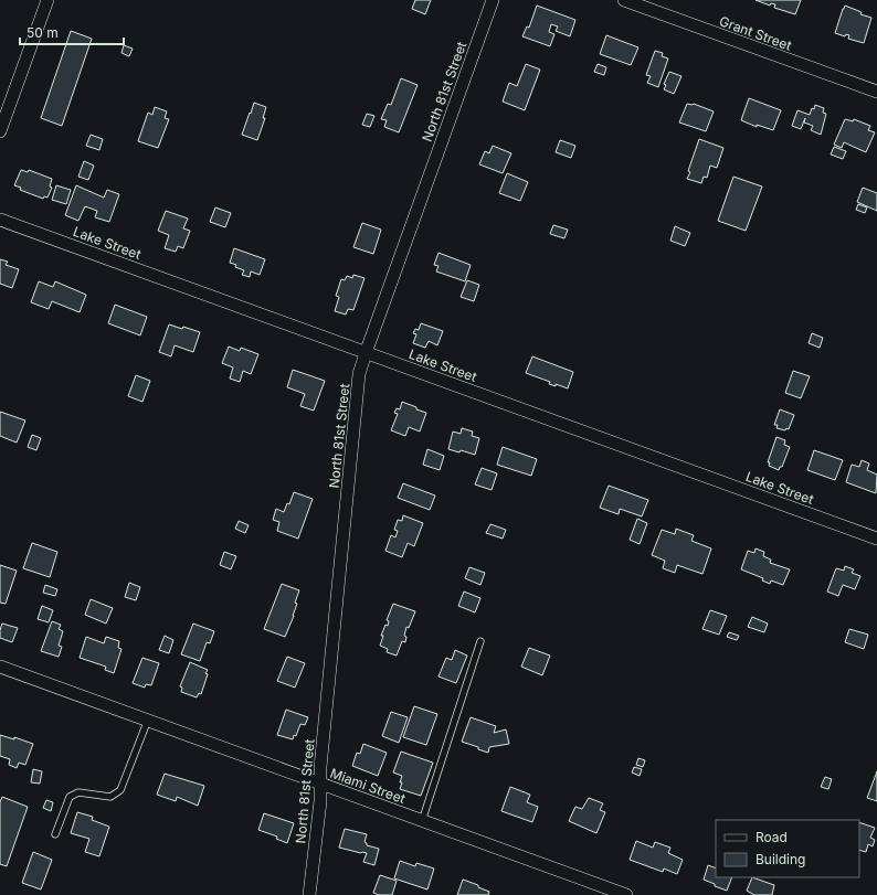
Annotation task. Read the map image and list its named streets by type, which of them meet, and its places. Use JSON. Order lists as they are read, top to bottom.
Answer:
{
  "streets": {
    "street": [
      "Grant Street",
      "North 81st Street",
      "Lake Street",
      "Miami Street"
    ]
  },
  "crossings": [
    ["North 81st Street", "Lake Street"],
    ["North 81st Street", "Miami Street"]
  ],
  "legend": ["Road", "Building"],
  "scale_bar": "50 m"
}
